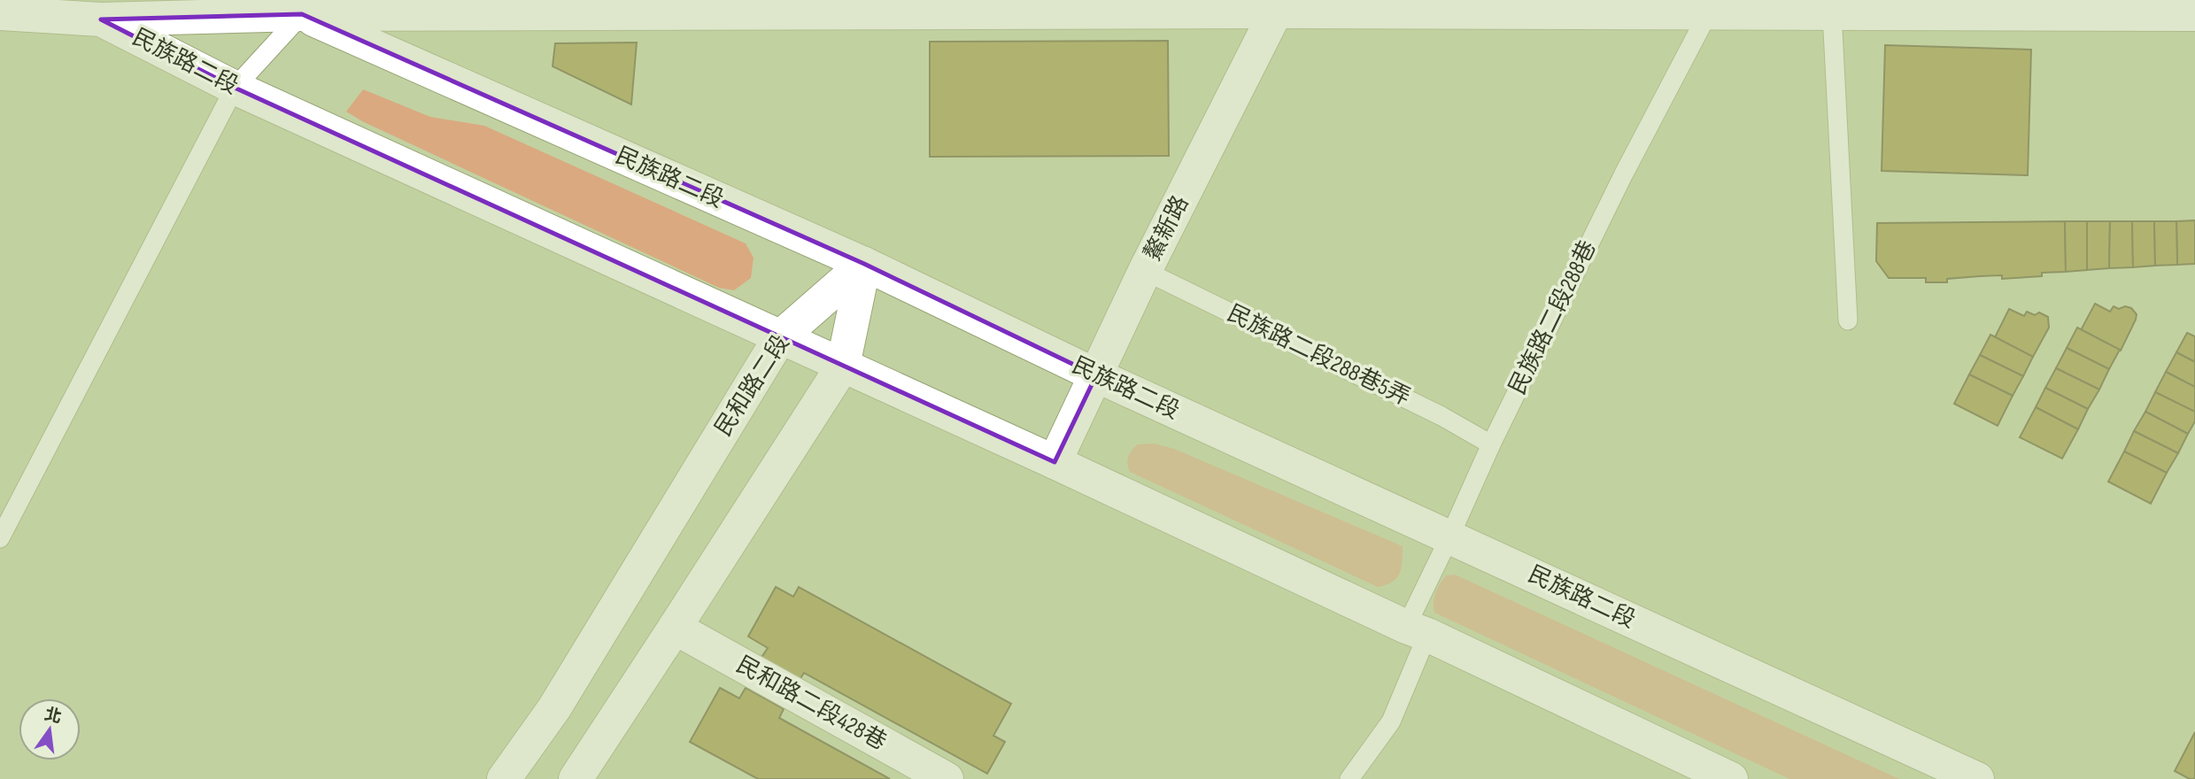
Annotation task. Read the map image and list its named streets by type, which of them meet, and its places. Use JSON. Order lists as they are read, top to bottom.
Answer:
{
  "streets": {
    "street": [
      "民族路二段",
      "鰲新路",
      "民和路二段",
      "民和路二段428巷"
    ],
    "lane": ["民族路二段288巷", "民族路二段288巷5弄"]
  },
  "crossings": [
    ["民族路二段", "鰲新路"],
    ["民族路二段", "民族路二段288巷"],
    ["民族路二段", "民和路二段"],
    ["鰲新路", "民族路二段288巷5弄"],
    ["民族路二段288巷", "民族路二段288巷5弄"]
  ],
  "north": "top"
}
